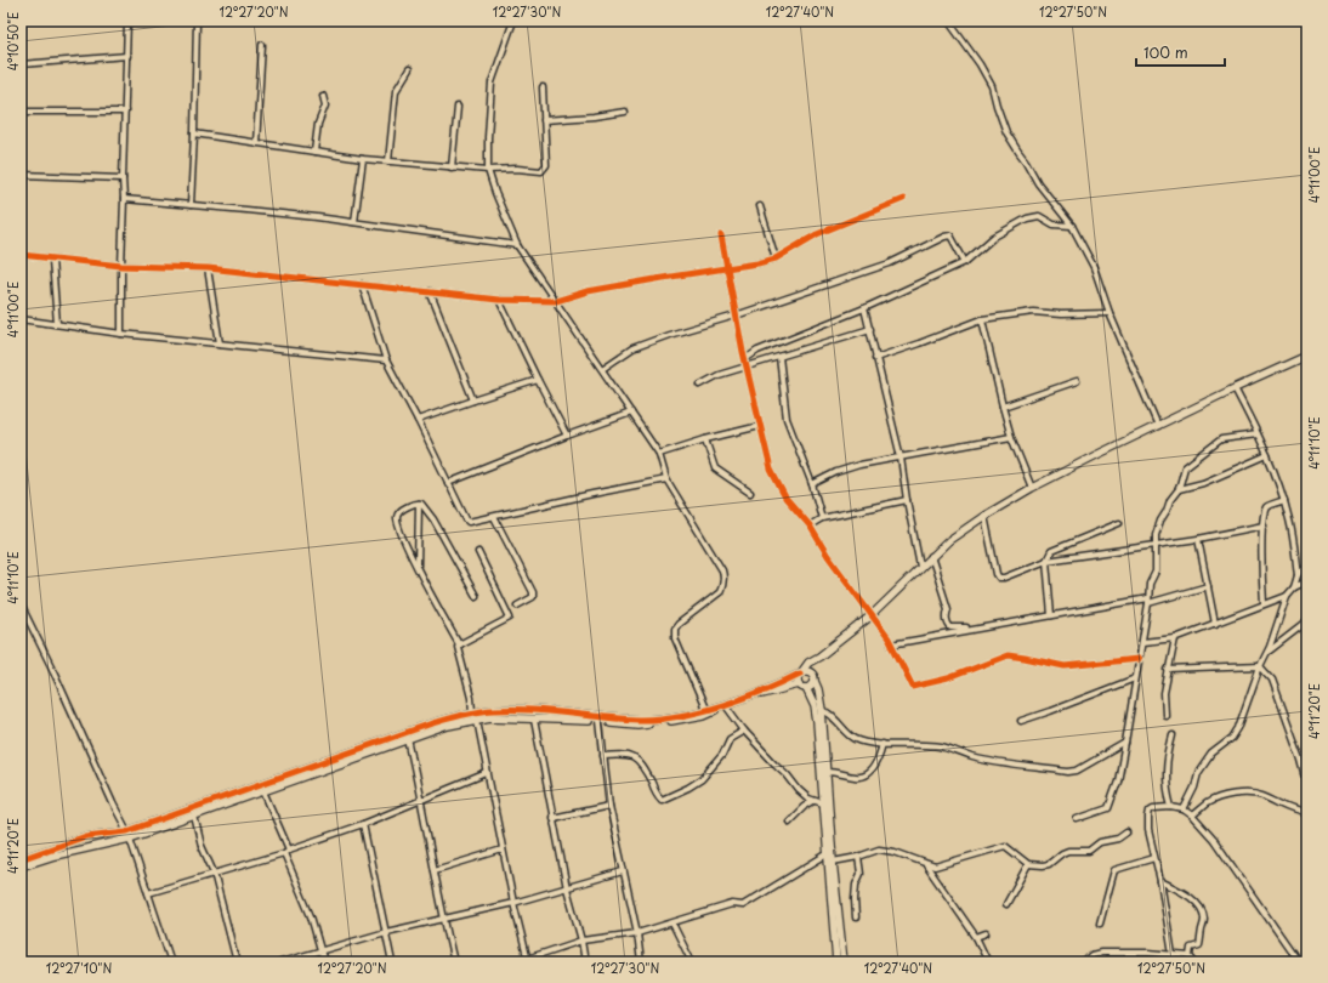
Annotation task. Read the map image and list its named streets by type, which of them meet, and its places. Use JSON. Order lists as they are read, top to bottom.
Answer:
{
  "scale_bar": "100 m",
  "coordinates": [
    "12°27'20\"N",
    "12°27'30\"N",
    "12°27'40\"N",
    "12°27'50\"N",
    "4°10'50\"E",
    "4°11'00\"E",
    "4°11'10\"E",
    "4°11'20\"E",
    "12°27'10\"N"
  ]
}
